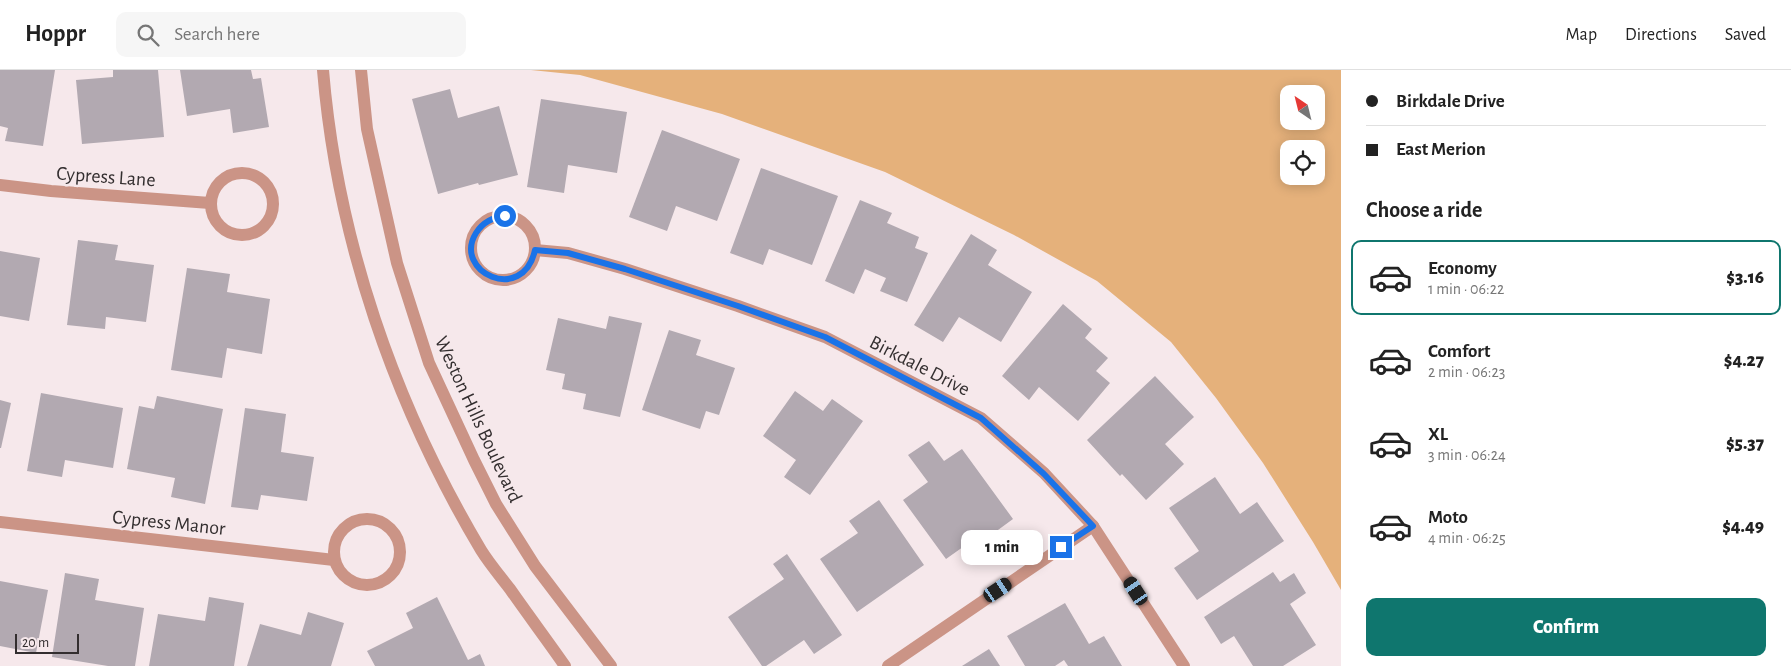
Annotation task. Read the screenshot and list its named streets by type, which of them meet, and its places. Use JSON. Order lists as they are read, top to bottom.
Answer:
{
  "streets": {
    "street": [
      "Cypress Lane",
      "Birkdale Drive",
      "Weston Hills Boulevard",
      "Cypress Manor"
    ]
  },
  "scale_bar": "20 m",
  "north": "top left",
  "page": {
    "header": "Hoppr",
    "search": "Search here",
    "nav": ["Map", "Directions", "Saved"],
    "banner": ["Birkdale Drive", "East Merion"],
    "heading": "Choose a ride",
    "list": [
      {
        "name": "Economy",
        "note": "1 min · 06:22",
        "value": "$3.16"
      },
      {
        "name": "Comfort",
        "note": "2 min · 06:23",
        "value": "$4.27"
      },
      {
        "name": "XL",
        "note": "3 min · 06:24",
        "value": "$5.37"
      },
      {
        "name": "Moto",
        "note": "4 min · 06:25",
        "value": "$4.49"
      }
    ],
    "bubble": "1 min",
    "buttons": "Confirm",
    "scale": "20 m"
  }
}
